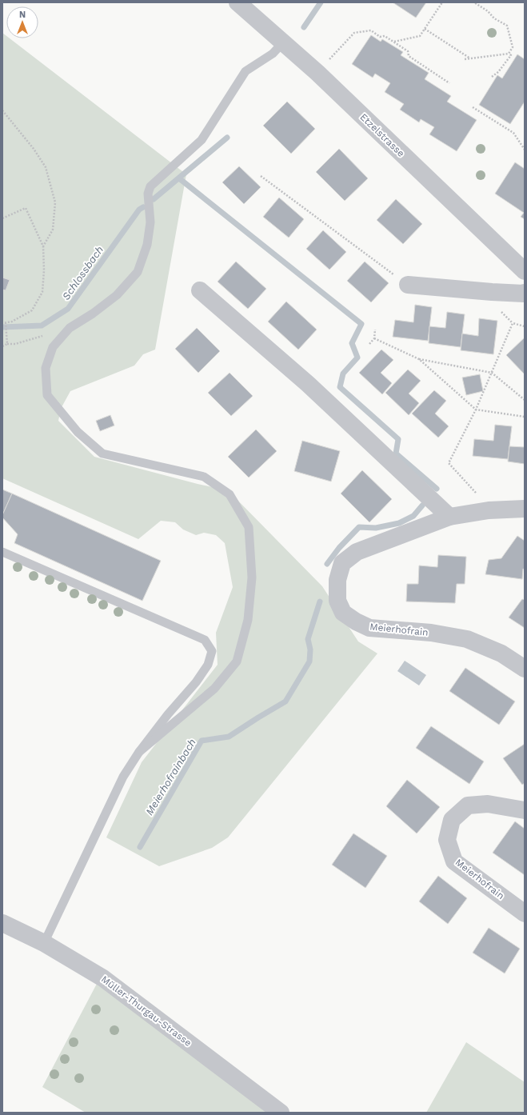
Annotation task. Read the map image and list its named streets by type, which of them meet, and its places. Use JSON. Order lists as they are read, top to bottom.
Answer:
{
  "streets": {
    "street": ["Etzelstrasse", "Meierhofrain", "Müller-Thurgau-Strasse"]
  },
  "water": ["Schlossbach", "Meierhofrainbach"],
  "north": "top"
}
